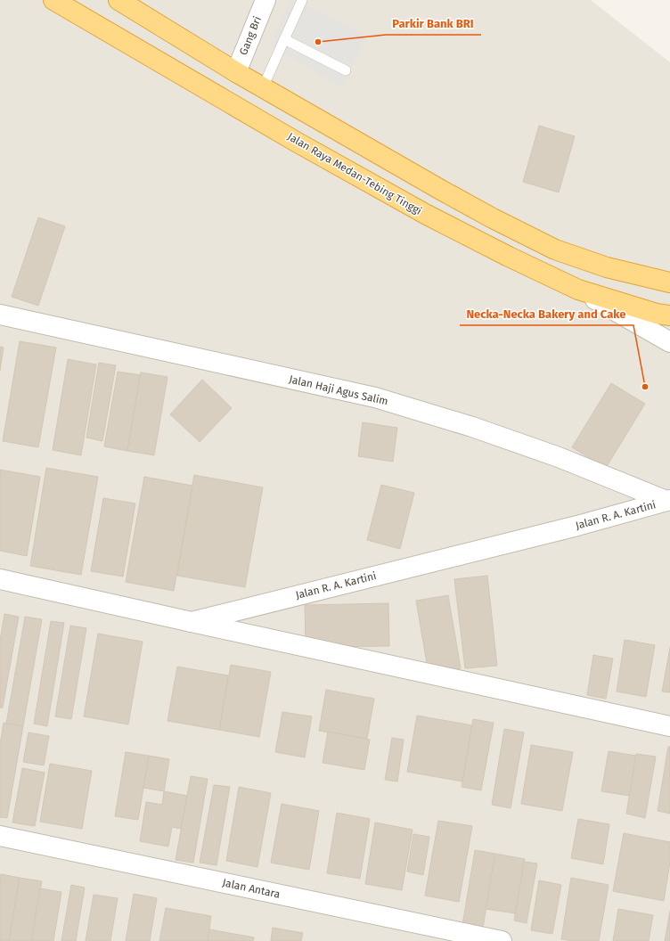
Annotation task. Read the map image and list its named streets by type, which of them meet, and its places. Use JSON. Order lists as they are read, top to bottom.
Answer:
{
  "streets": {
    "highway": ["Jalan Raya Medan-Tebing Tinggi"],
    "street": [
      "Gang Bri",
      "Jalan Haji Agus Salim",
      "Jalan R. A. Kartini",
      "Jalan Antara"
    ]
  },
  "crossings": [
    ["Jalan Haji Agus Salim", "Jalan R. A. Kartini"]
  ],
  "places": ["Parkir Bank BRI", "Necka-Necka Bakery and Cake"]
}
